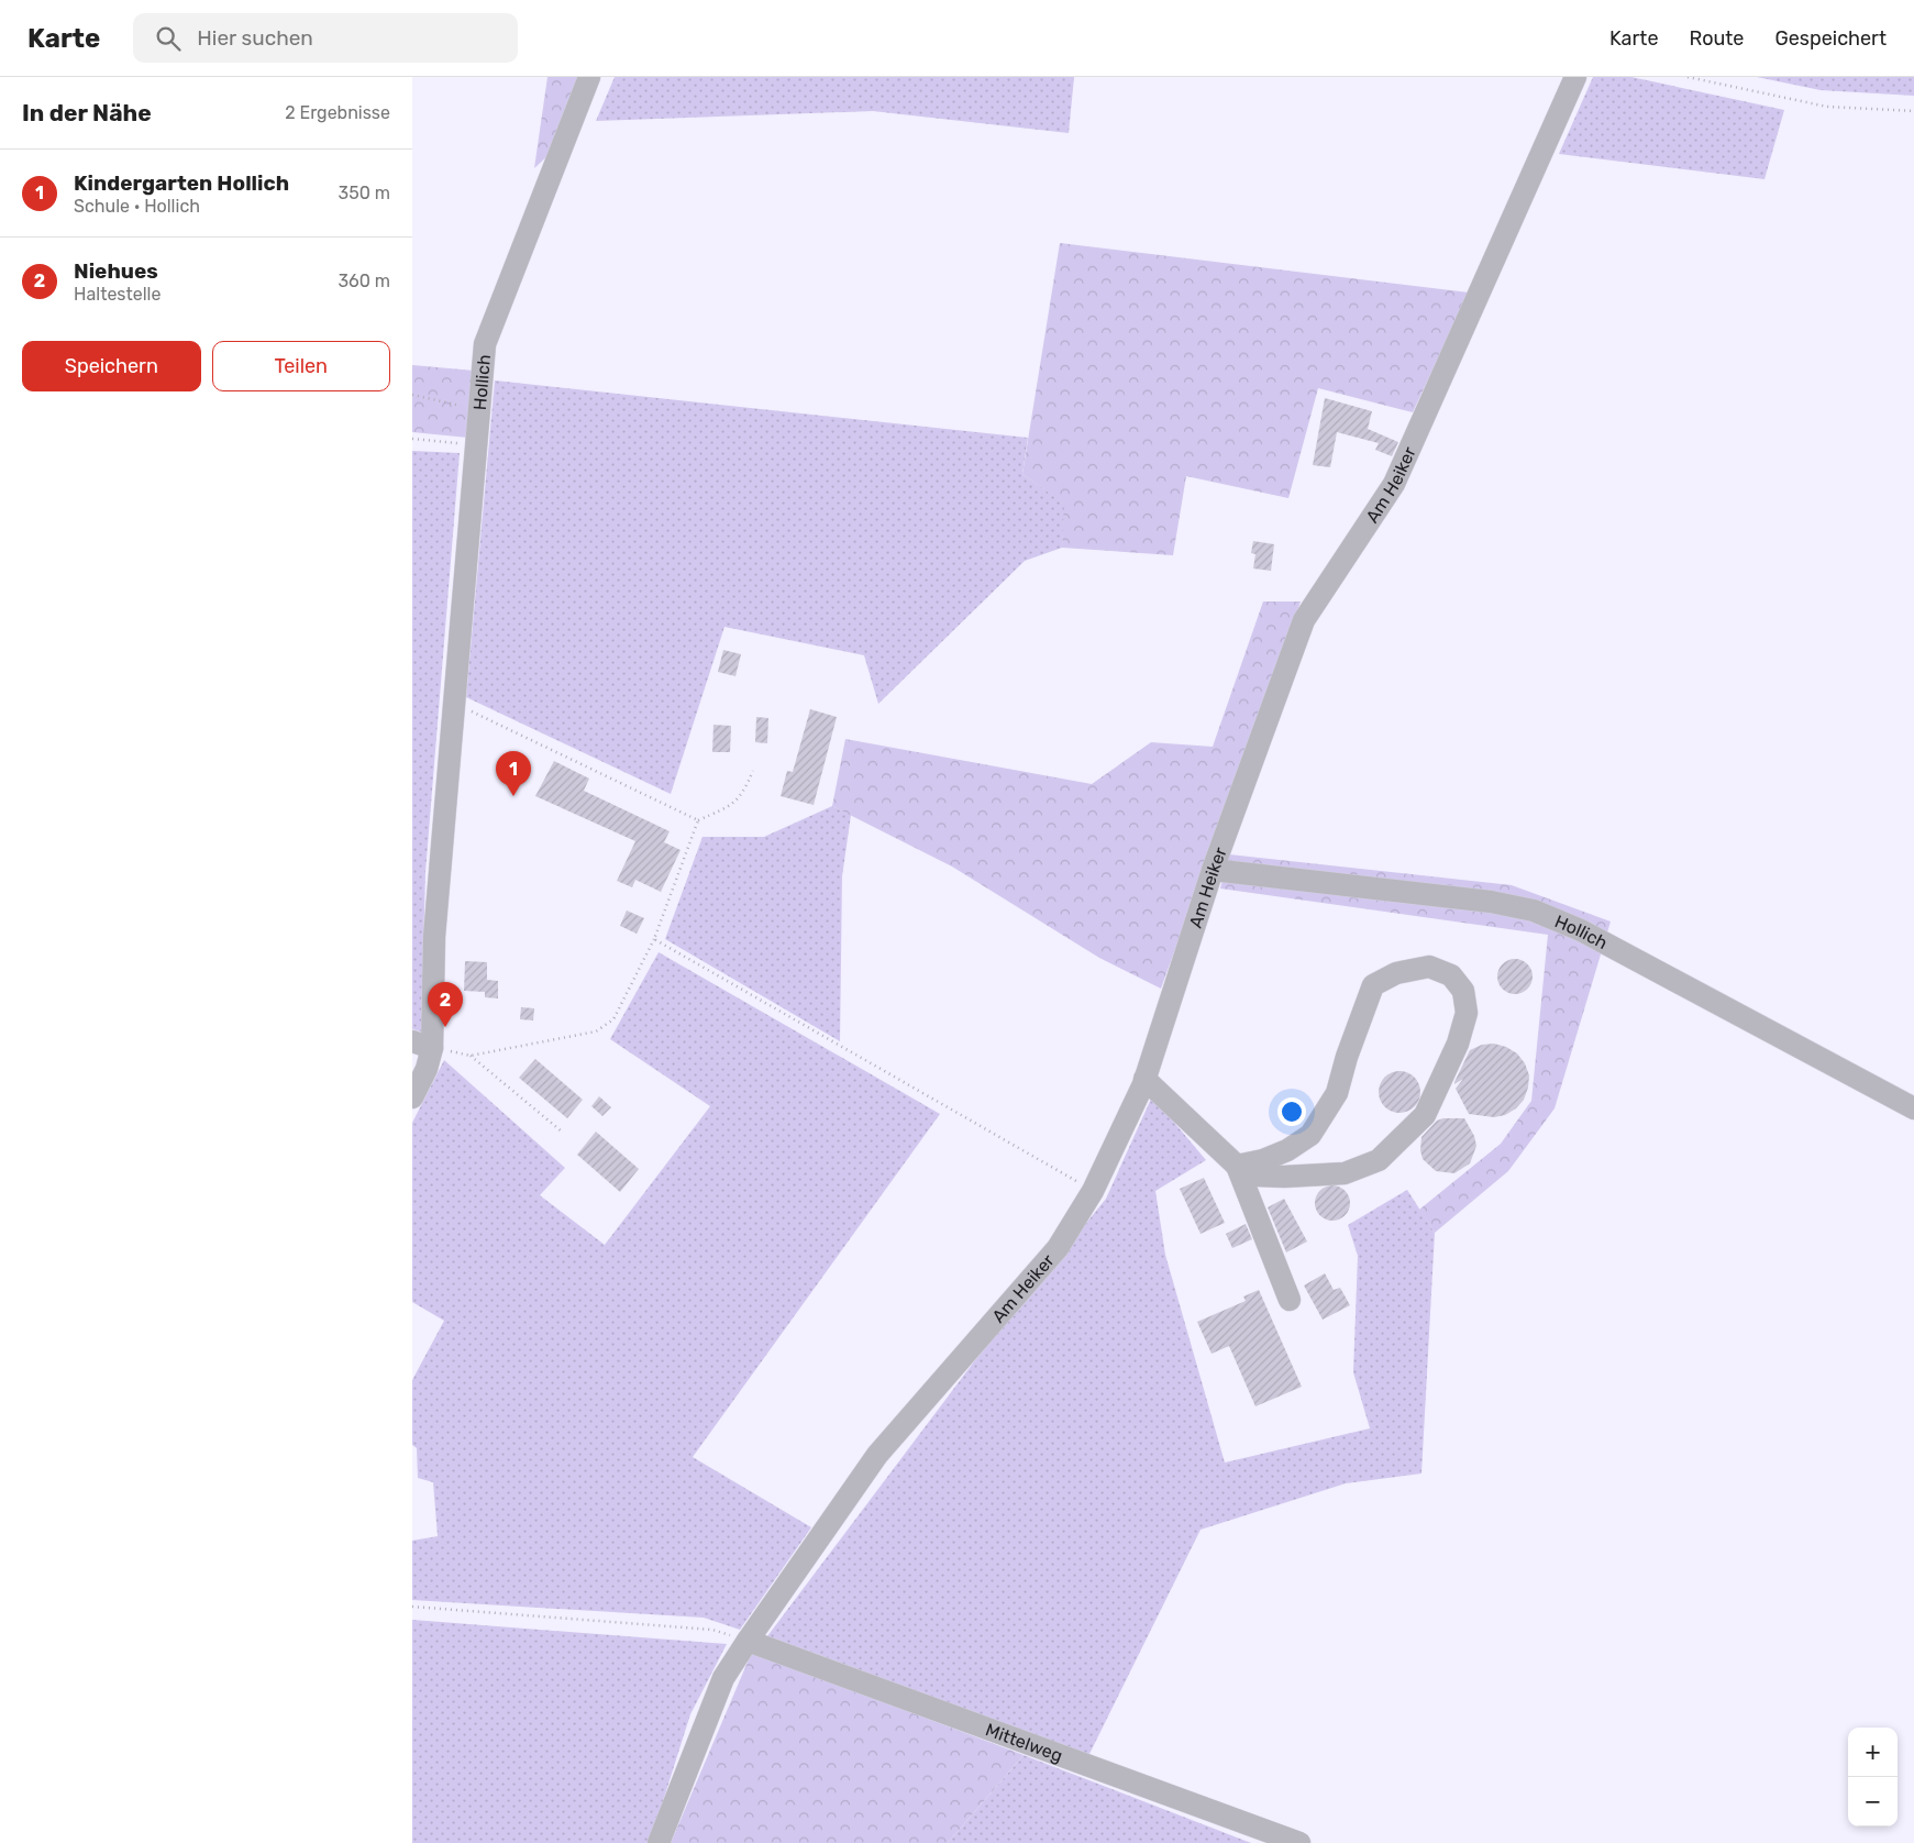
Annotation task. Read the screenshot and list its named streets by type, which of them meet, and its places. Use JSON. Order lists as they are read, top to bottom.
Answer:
{
  "streets": {
    "street": ["Hollich", "Am Heiker", "Mittelweg"]
  },
  "crossings": [
    ["Hollich", "Am Heiker"],
    ["Am Heiker", "Mittelweg"]
  ],
  "page": {
    "header": "Karte",
    "search": "Hier suchen",
    "nav": ["Karte", "Route", "Gespeichert"],
    "heading": ["In der Nähe", "2 Ergebnisse"],
    "list": [
      {
        "mark": "1",
        "name": "Kindergarten Hollich",
        "note": "Schule · Hollich",
        "value": "350 m"
      },
      {
        "mark": "2",
        "name": "Niehues",
        "note": "Haltestelle",
        "value": "360 m"
      }
    ],
    "buttons": ["Speichern", "Teilen"],
    "pins": ["1", "2"],
    "map_buttons": ["+", "−"]
  }
}
